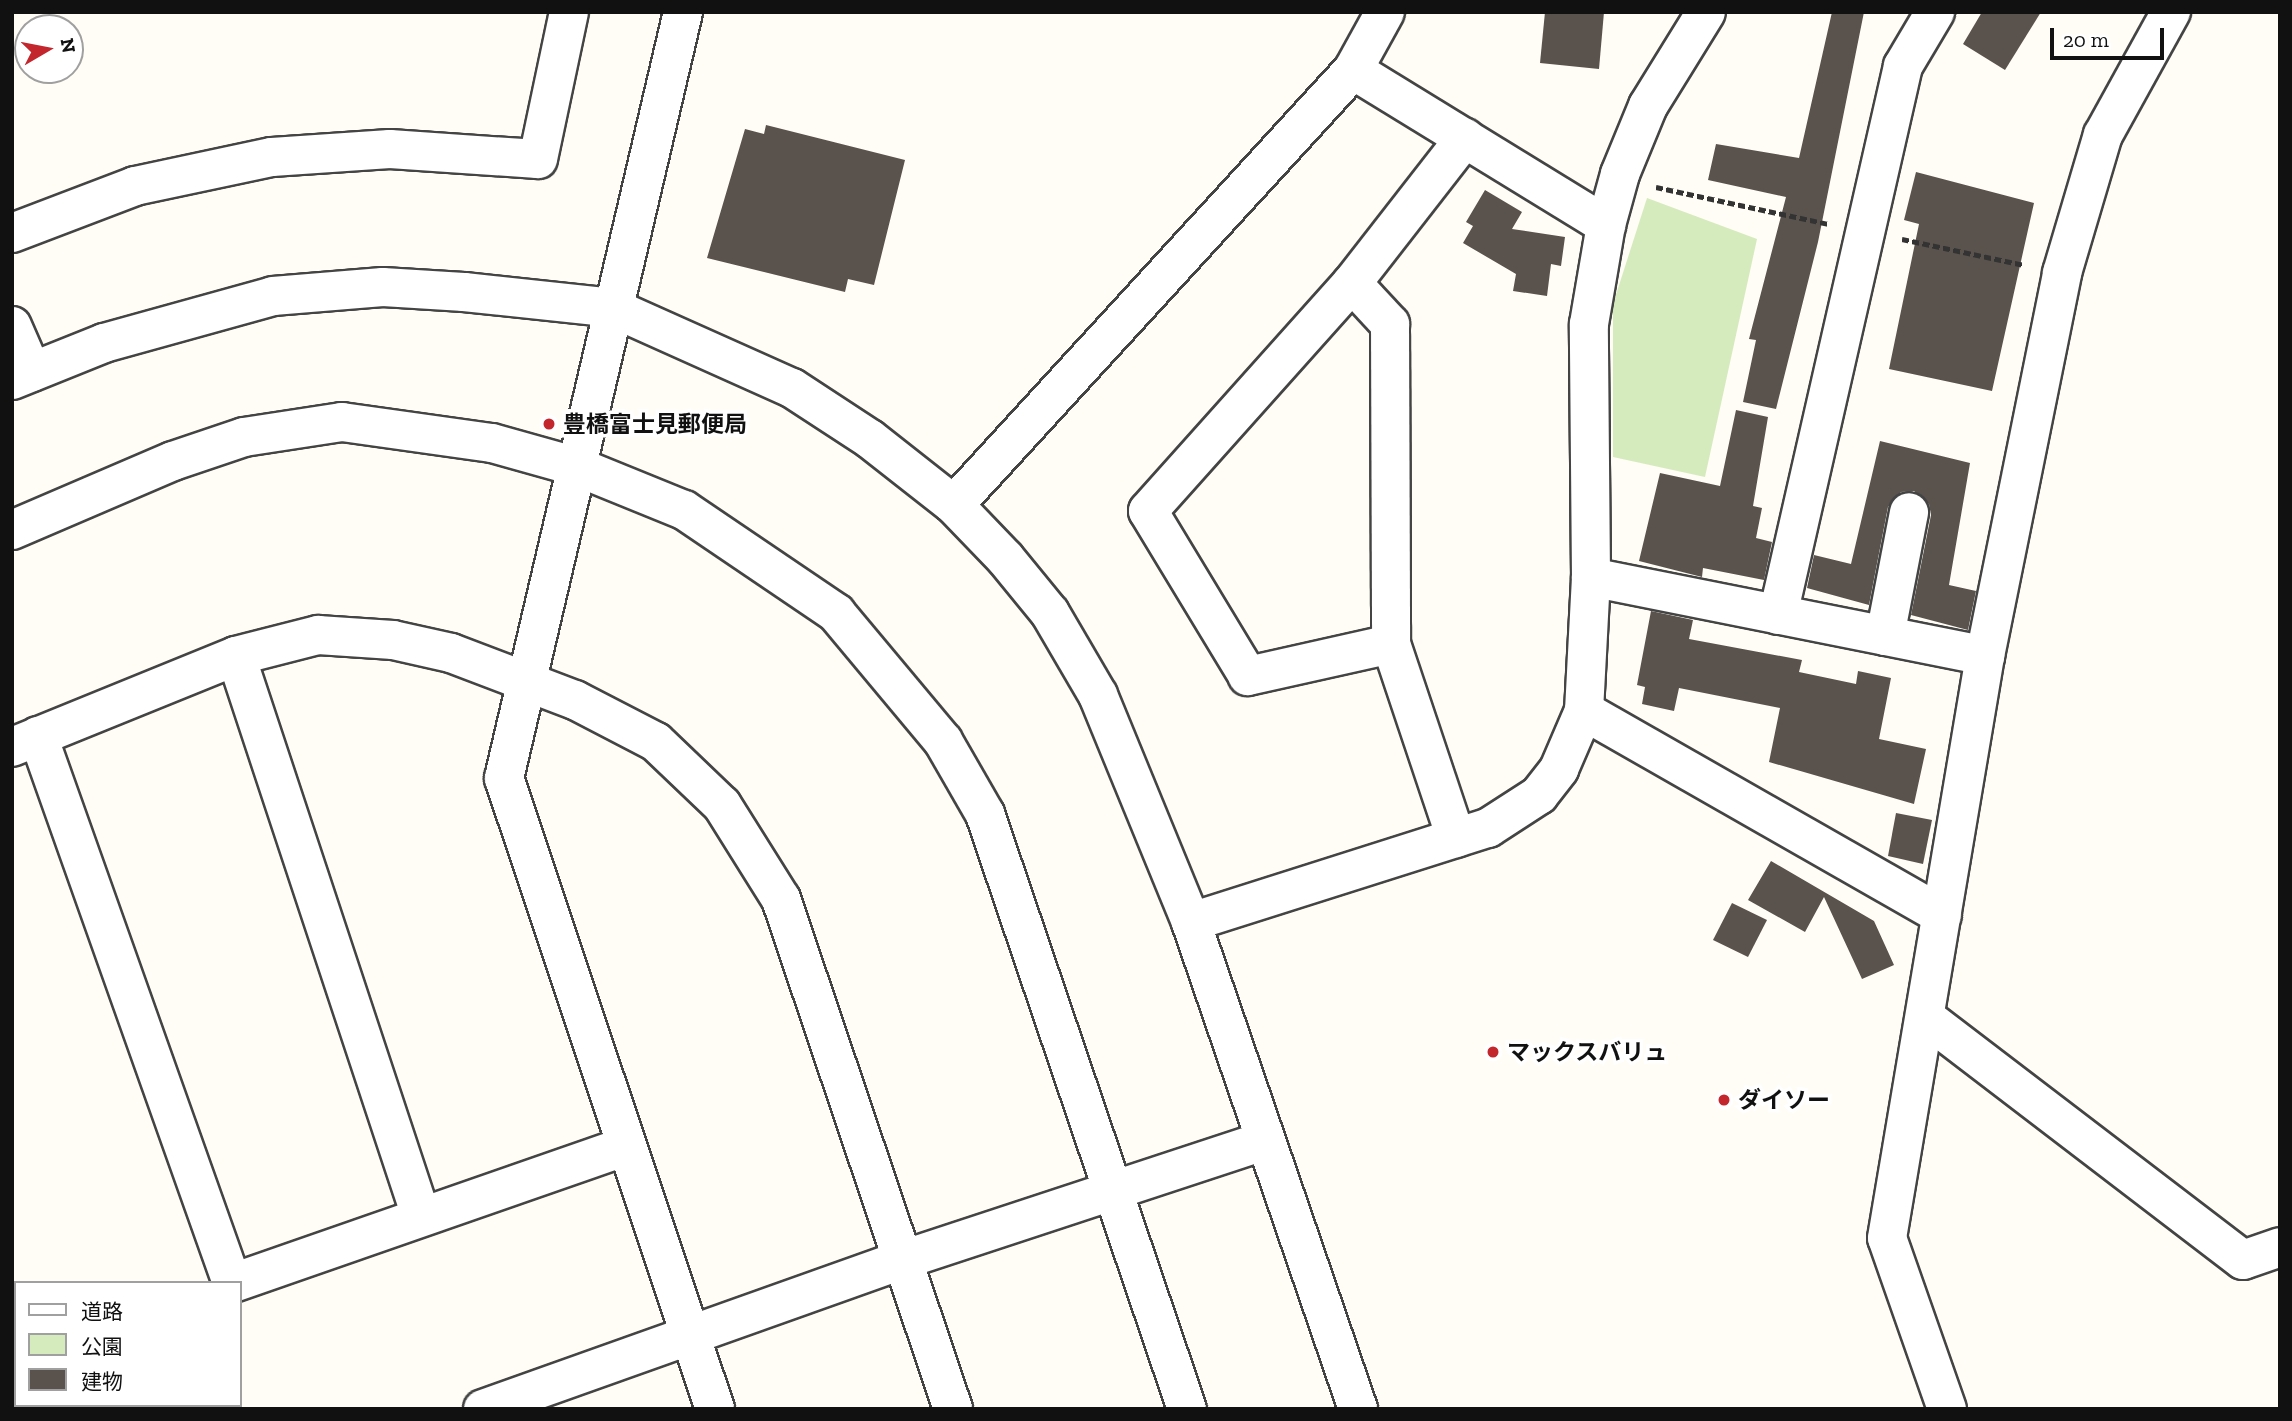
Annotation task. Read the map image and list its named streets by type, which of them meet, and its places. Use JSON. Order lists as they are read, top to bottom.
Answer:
{
  "places": ["豊橋富士見郵便局", "マックスバリュ", "ダイソー"],
  "legend": ["道路", "公園", "建物"],
  "scale_bar": "20 m",
  "north": "right"
}
